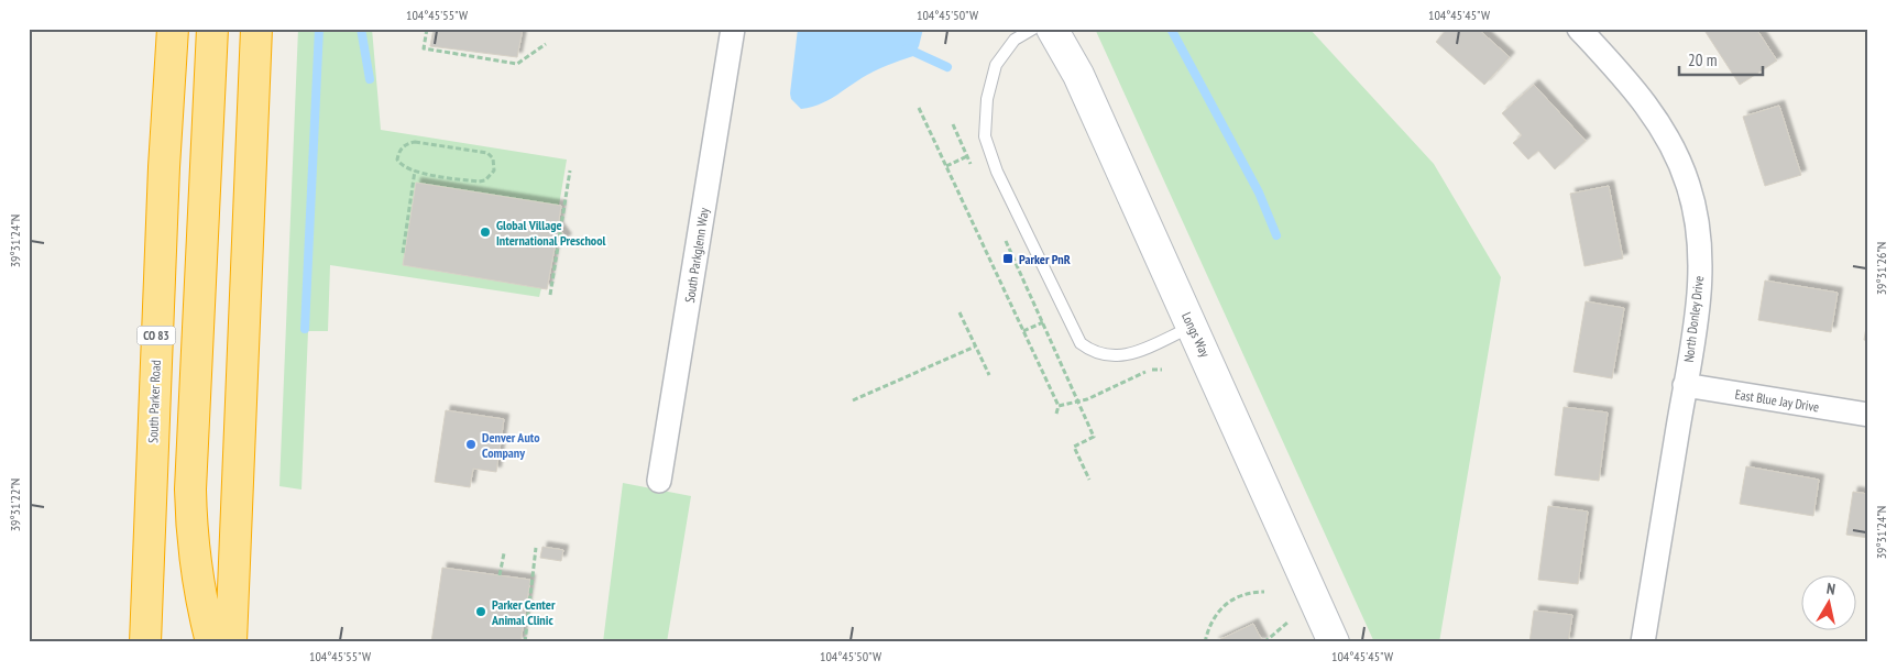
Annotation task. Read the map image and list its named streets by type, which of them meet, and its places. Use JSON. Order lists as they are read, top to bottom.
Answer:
{
  "streets": {
    "highway": ["CO 83", "South Parker Road"],
    "street": [
      "South Parkglenn Way",
      "North Donley Drive",
      "Longs Way",
      "East Blue Jay Drive"
    ]
  },
  "crossings": [
    ["North Donley Drive", "East Blue Jay Drive"]
  ],
  "places": {
    "other": ["Global Village International Preschool", "Denver Auto Company", "Parker Center Animal Clinic"],
    "transit": ["Parker PnR"]
  },
  "scale_bar": "20 m",
  "north": "top",
  "coordinates": [
    "104°45'55\"W",
    "104°45'50\"W",
    "104°45'45\"W",
    "39°31'24\"N",
    "39°31'26\"N",
    "39°31'22\"N"
  ]
}
